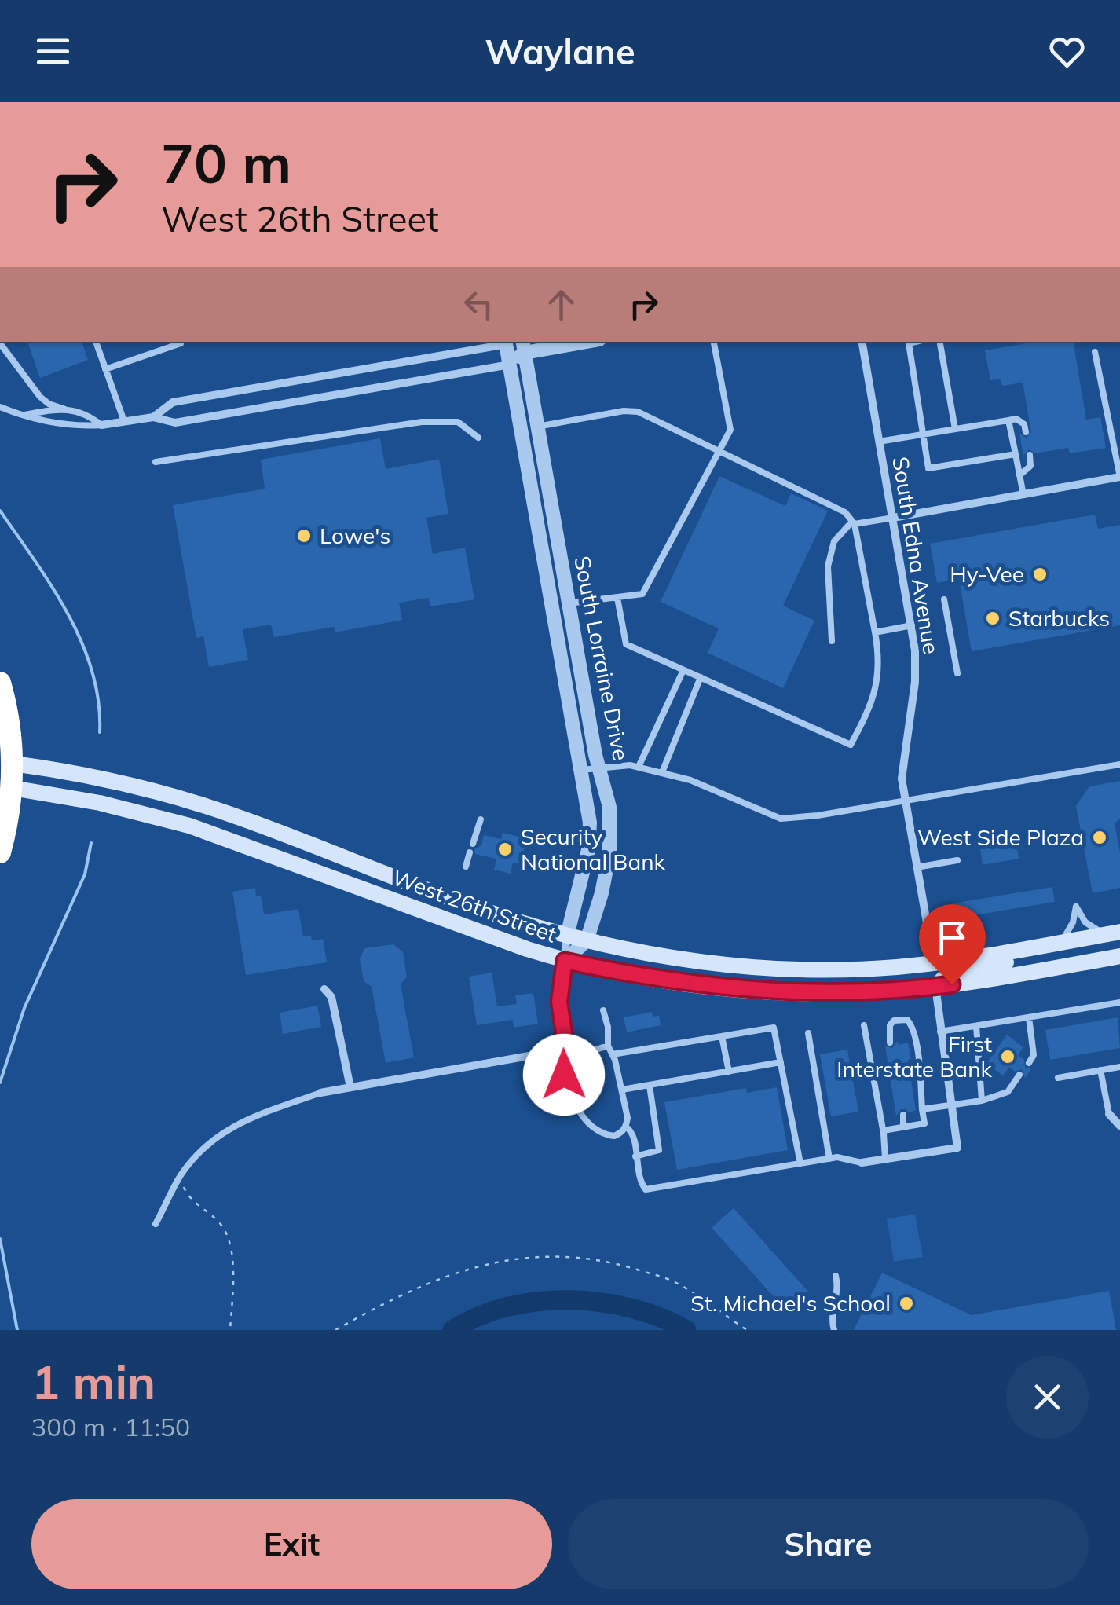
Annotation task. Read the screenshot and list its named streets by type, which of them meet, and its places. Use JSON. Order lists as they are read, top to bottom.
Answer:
{
  "streets": {
    "main road": ["West 26th Street"],
    "street": ["South Edna Avenue", "South Lorraine Drive"]
  },
  "crossings": [
    ["South Edna Avenue", "West 26th Street"],
    ["South Lorraine Drive", "West 26th Street"]
  ],
  "places": [
    "Lowe's",
    "Hy-Vee",
    "Starbucks",
    "West Side Plaza",
    "Security National Bank",
    "First Interstate Bank",
    "St. Michael's School"
  ],
  "page": {
    "header": "Waylane",
    "turn": ["70 m", "West 26th Street"],
    "heading": ["1 min", "300 m · 11:50"],
    "buttons": ["Exit", "Share"]
  }
}
